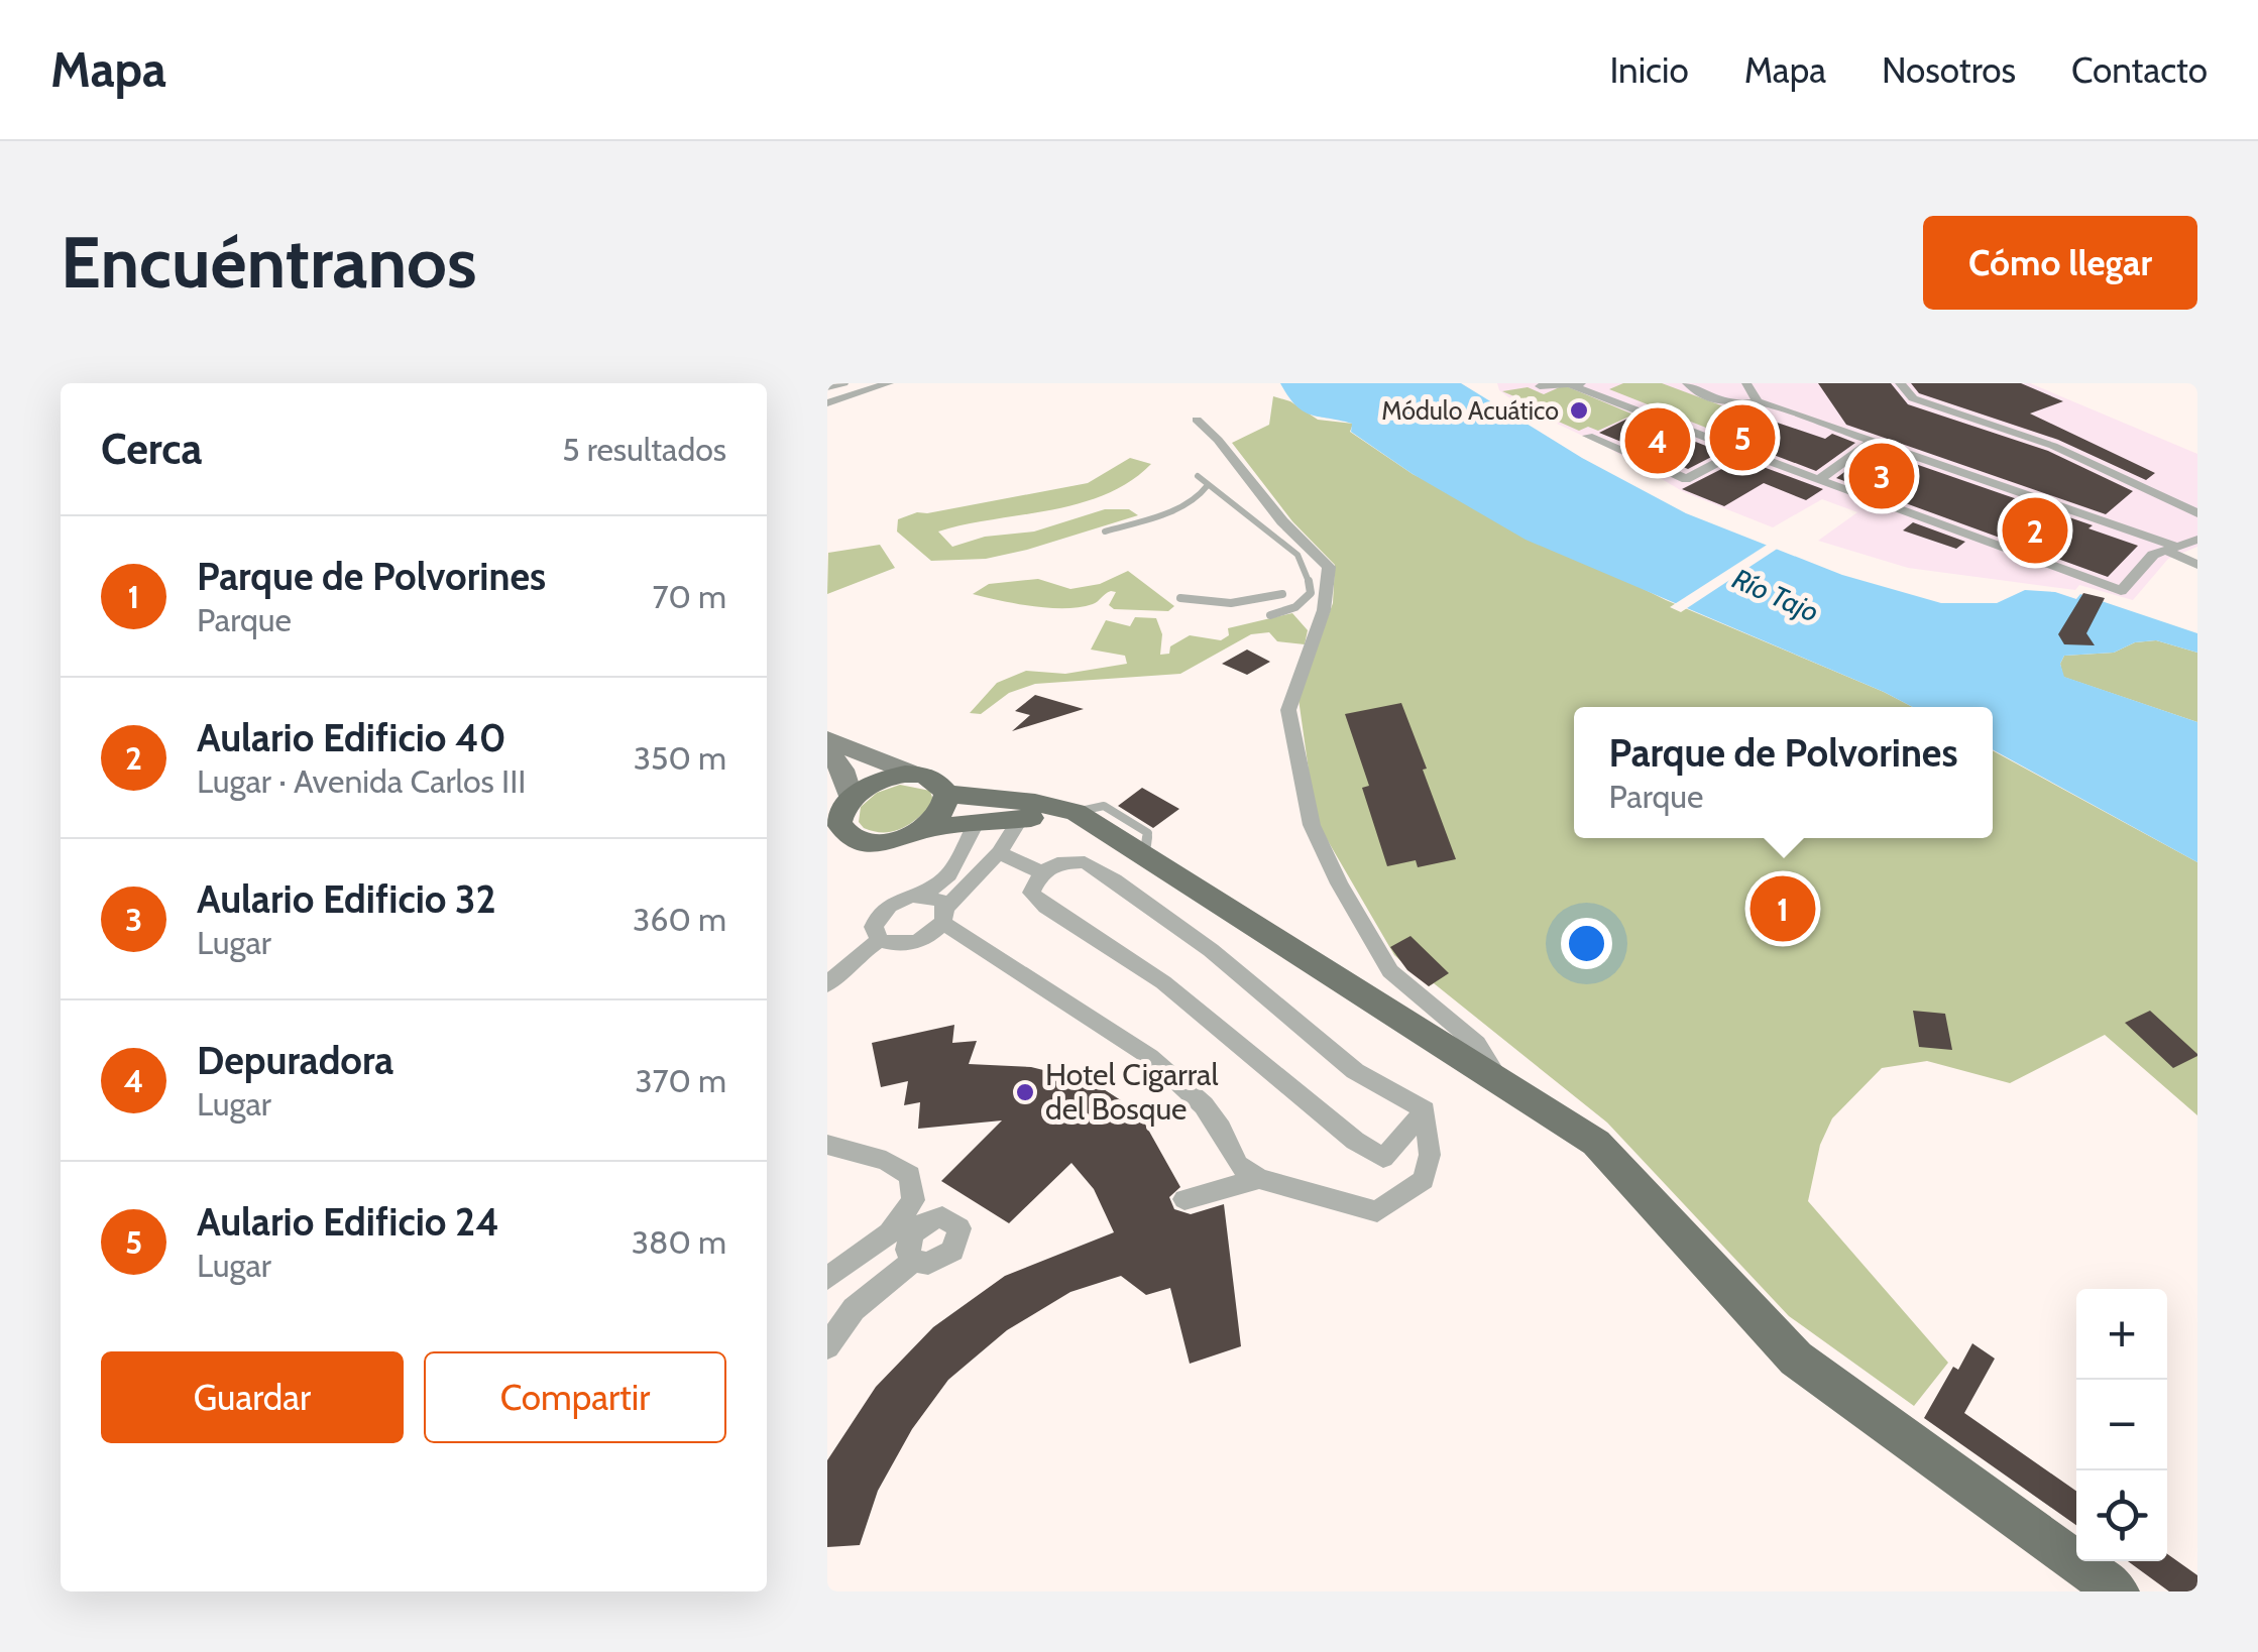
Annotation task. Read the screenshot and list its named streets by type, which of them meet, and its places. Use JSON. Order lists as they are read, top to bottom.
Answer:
{
  "water": ["Río Tajo"],
  "places": ["Módulo Acuático", "Hotel Cigarral del Bosque"],
  "page": {
    "header": "Mapa",
    "nav": [
      "Inicio",
      "Mapa",
      "Nosotros",
      "Contacto"
    ],
    "buttons": [
      "Cómo llegar",
      ["Guardar", "Compartir"]
    ],
    "title": "Encuéntranos",
    "heading": ["Cerca", "5 resultados"],
    "pins": [
      "5",
      "4",
      "3",
      "2",
      "1"
    ],
    "list": [
      {
        "mark": "1",
        "name": "Parque de Polvorines",
        "note": "Parque",
        "value": "70 m"
      },
      {
        "mark": "2",
        "name": "Aulario Edificio 40",
        "note": "Lugar · Avenida Carlos III",
        "value": "350 m"
      },
      {
        "mark": "3",
        "name": "Aulario Edificio 32",
        "note": "Lugar",
        "value": "360 m"
      },
      {
        "mark": "4",
        "name": "Depuradora",
        "note": "Lugar",
        "value": "370 m"
      },
      {
        "mark": "5",
        "name": "Aulario Edificio 24",
        "note": "Lugar",
        "value": "380 m"
      }
    ],
    "popup": ["Parque de Polvorines", "Parque"],
    "map_buttons": ["+", "−"]
  }
}
